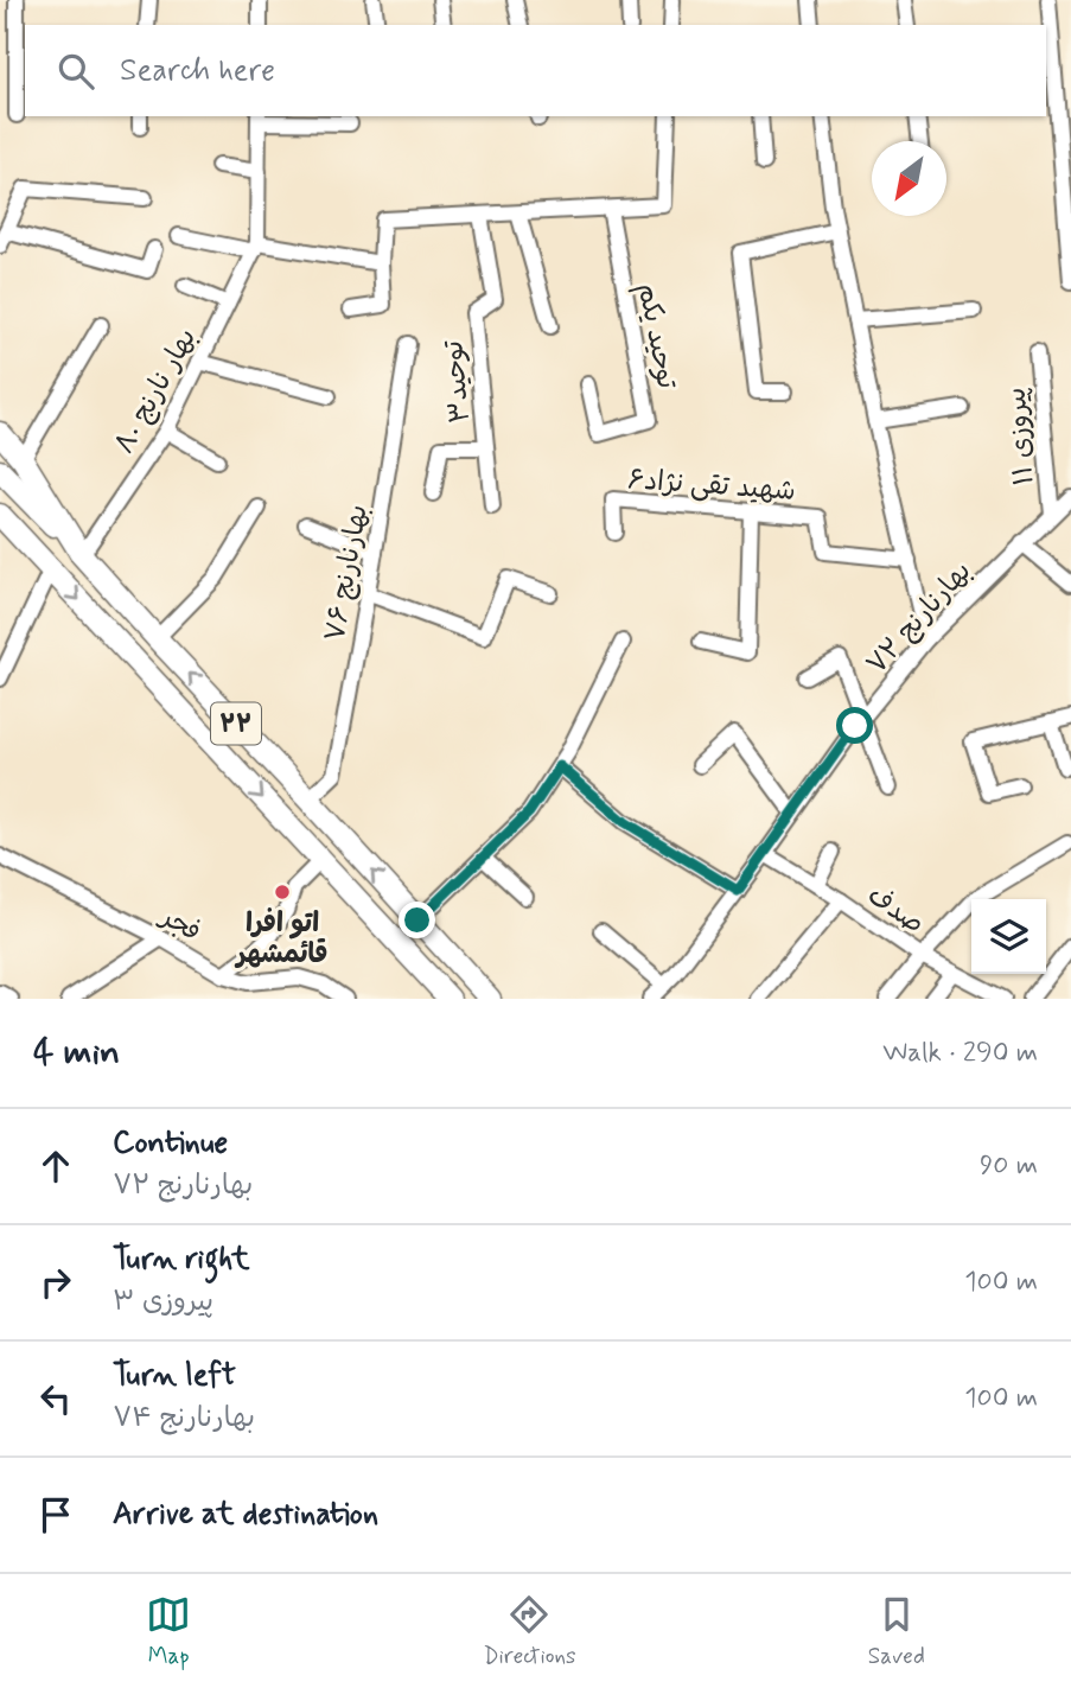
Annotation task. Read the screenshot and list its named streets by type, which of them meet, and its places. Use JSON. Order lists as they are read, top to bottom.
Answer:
{
  "streets": {
    "highway": ["۲۲"],
    "street": [
      "توحید یکم",
      "توحید۳",
      "بهار نارنج ۸۰",
      "پیروزی ۱۱",
      "شهید تقی نژاد۶",
      "بهارنارنج ۷۶",
      "بهارنارنج ۷۲",
      "صدف",
      "فجر"
    ]
  },
  "crossings": [
    ["بهار نارنج ۸۰", "۲۲"],
    ["پیروزی ۱۱", "بهارنارنج ۷۲"],
    ["بهارنارنج ۷۶", "۲۲"],
    ["بهارنارنج ۷۲", "صدف"]
  ],
  "places": ["اتو افرا قائمشهر"],
  "north": "bottom left",
  "page": {
    "search": "Search here",
    "heading": ["4 min", "Walk · 290 m"],
    "list": [
      ["Continue", "بهارنارنج ۷۲", "90 m"],
      ["Turn right", "پیروزی ۳", "100 m"],
      ["Turn left", "بهارنارنج ۷۴", "100 m"],
      "Arrive at destination"
    ],
    "nav": ["Map", "Directions", "Saved"]
  }
}
